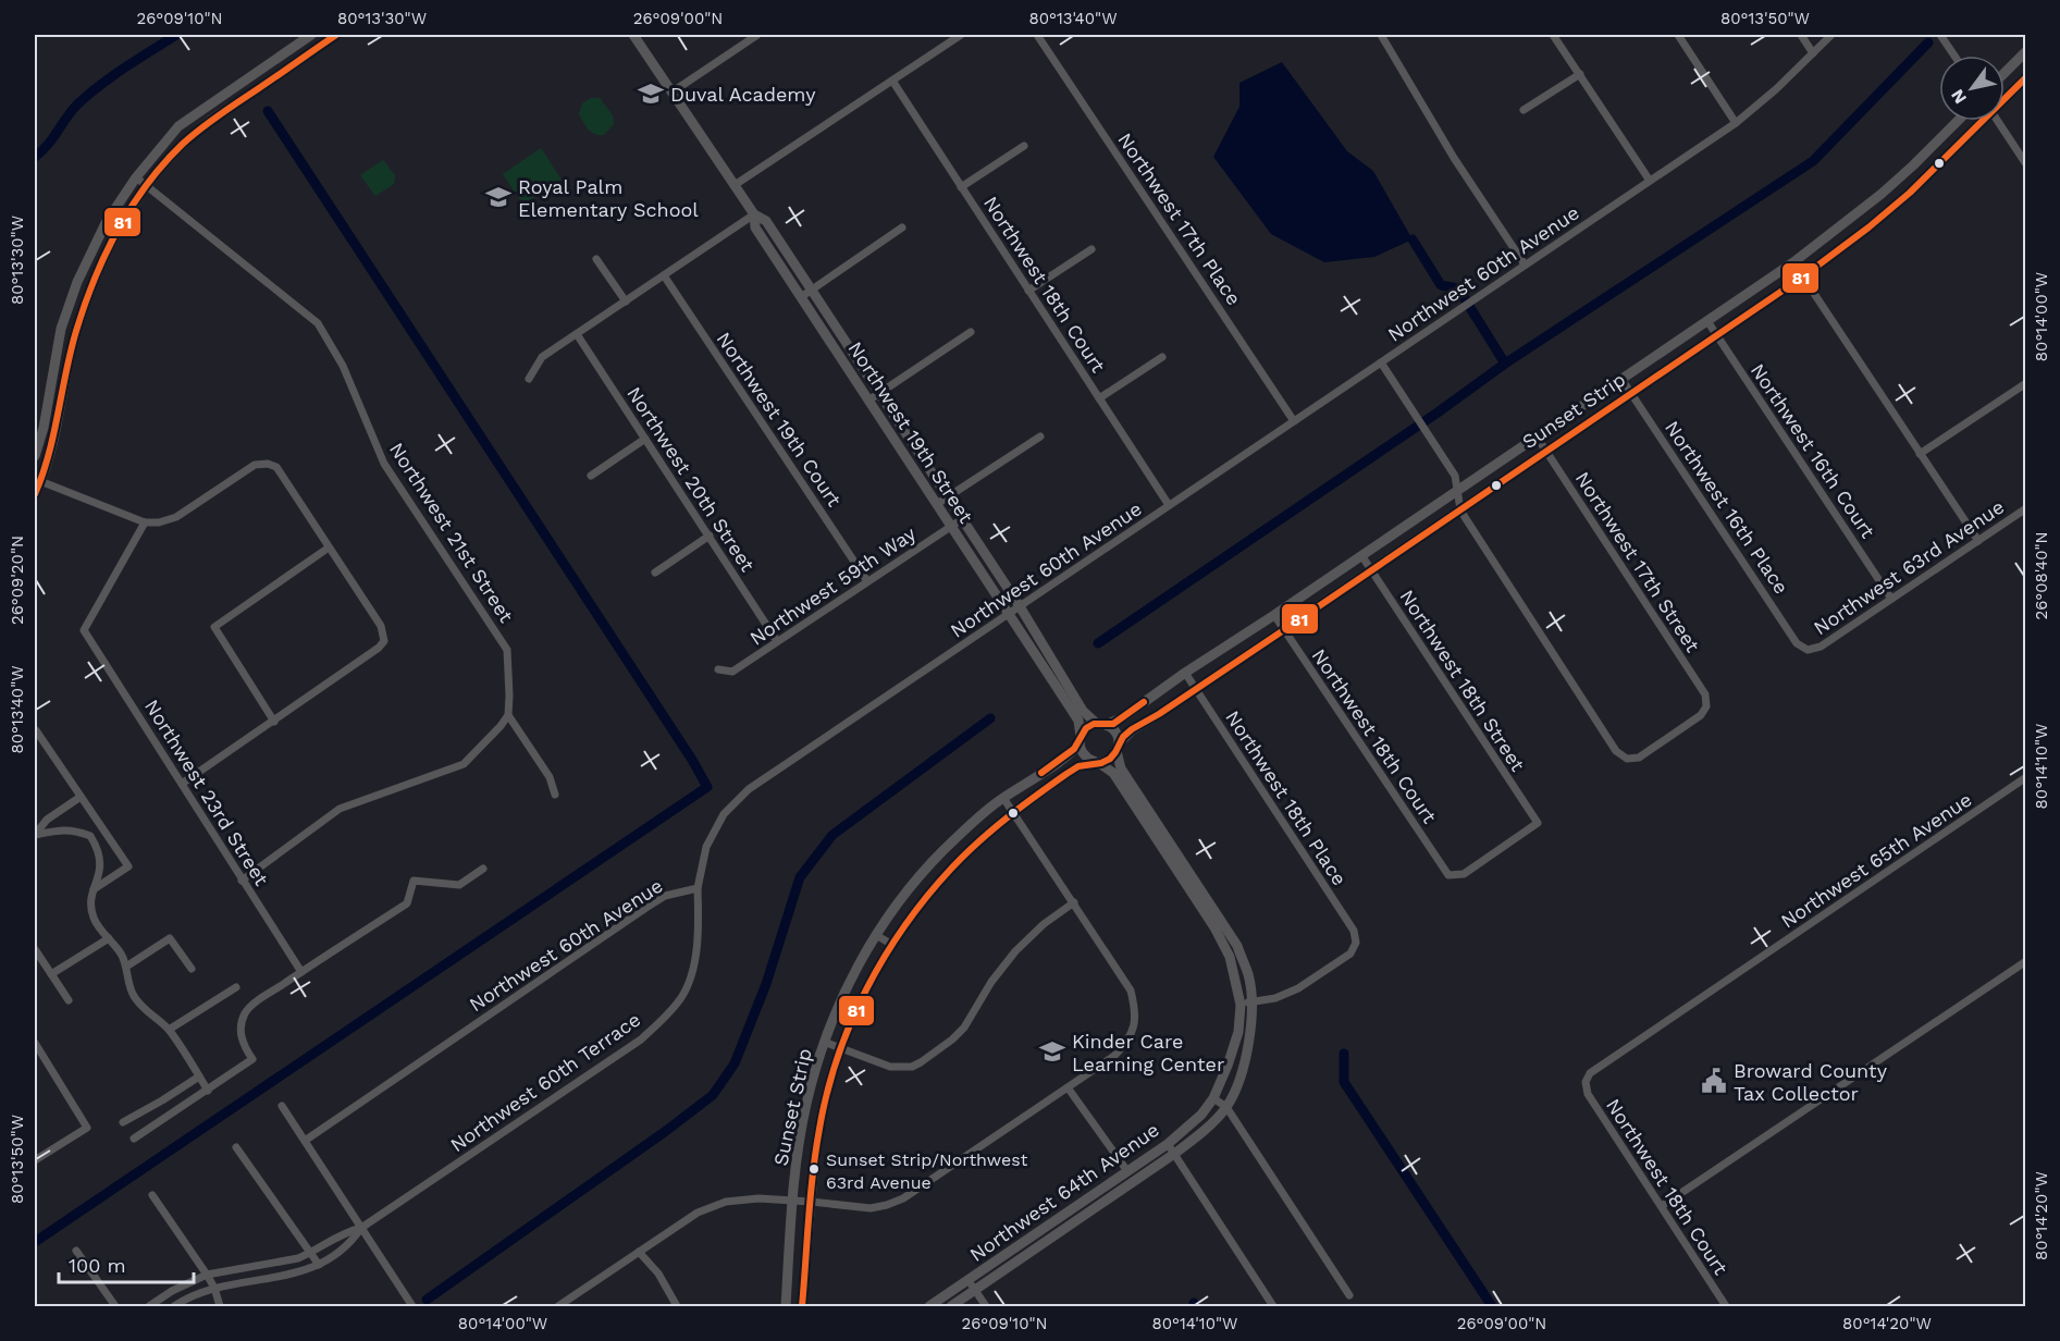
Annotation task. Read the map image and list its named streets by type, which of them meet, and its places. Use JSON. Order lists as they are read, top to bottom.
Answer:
{
  "streets": {
    "street": [
      "Northwest 17th Place",
      "Northwest 60th Avenue",
      "Northwest 18th Court",
      "Sunset Strip",
      "Northwest 19th Court",
      "Northwest 19th Street",
      "Northwest 16th Court",
      "Northwest 20th Street",
      "Northwest 16th Place",
      "Northwest 21st Street",
      "Northwest 17th Street",
      "Northwest 63rd Avenue",
      "Northwest 59th Way",
      "Northwest 18th Street",
      "Northwest 23rd Street",
      "Northwest 18th Place",
      "Northwest 65th Avenue",
      "Northwest 60th Terrace",
      "Northwest 64th Avenue"
    ]
  },
  "crossings": [
    ["Northwest 17th Place", "Northwest 60th Avenue"],
    ["Northwest 60th Avenue", "Northwest 18th Court"],
    ["Northwest 60th Avenue", "Northwest 19th Street"],
    ["Northwest 60th Avenue", "Northwest 60th Terrace"],
    ["Northwest 18th Court", "Sunset Strip"],
    ["Northwest 18th Court", "Northwest 18th Street"],
    ["Northwest 18th Court", "Northwest 65th Avenue"],
    ["Sunset Strip", "Northwest 19th Street"],
    ["Sunset Strip", "Northwest 16th Court"],
    ["Sunset Strip", "Northwest 16th Place"],
    ["Sunset Strip", "Northwest 17th Street"],
    ["Sunset Strip", "Northwest 18th Street"],
    ["Sunset Strip", "Northwest 18th Place"],
    ["Northwest 19th Court", "Northwest 59th Way"],
    ["Northwest 19th Street", "Northwest 59th Way"],
    ["Northwest 16th Court", "Northwest 63rd Avenue"],
    ["Northwest 20th Street", "Northwest 59th Way"],
    ["Northwest 16th Place", "Northwest 63rd Avenue"]
  ],
  "places": {
    "school or university": ["Duval Academy", "Royal Palm Elementary School", "Kinder Care Learning Center"],
    "public building": ["Broward County Tax Collector"],
    "other": ["Sunset Strip/Northwest 63rd Avenue"]
  },
  "lines": ["transit line 81"],
  "scale_bar": "100 m",
  "north": "bottom left",
  "coordinates": [
    "26°09'10\"N",
    "80°13'30\"W",
    "26°09'00\"N",
    "80°13'40\"W",
    "80°13'50\"W",
    "80°14'00\"W",
    "26°08'40\"N",
    "26°09'20\"N",
    "80°14'10\"W",
    "80°14'20\"W"
  ]
}
